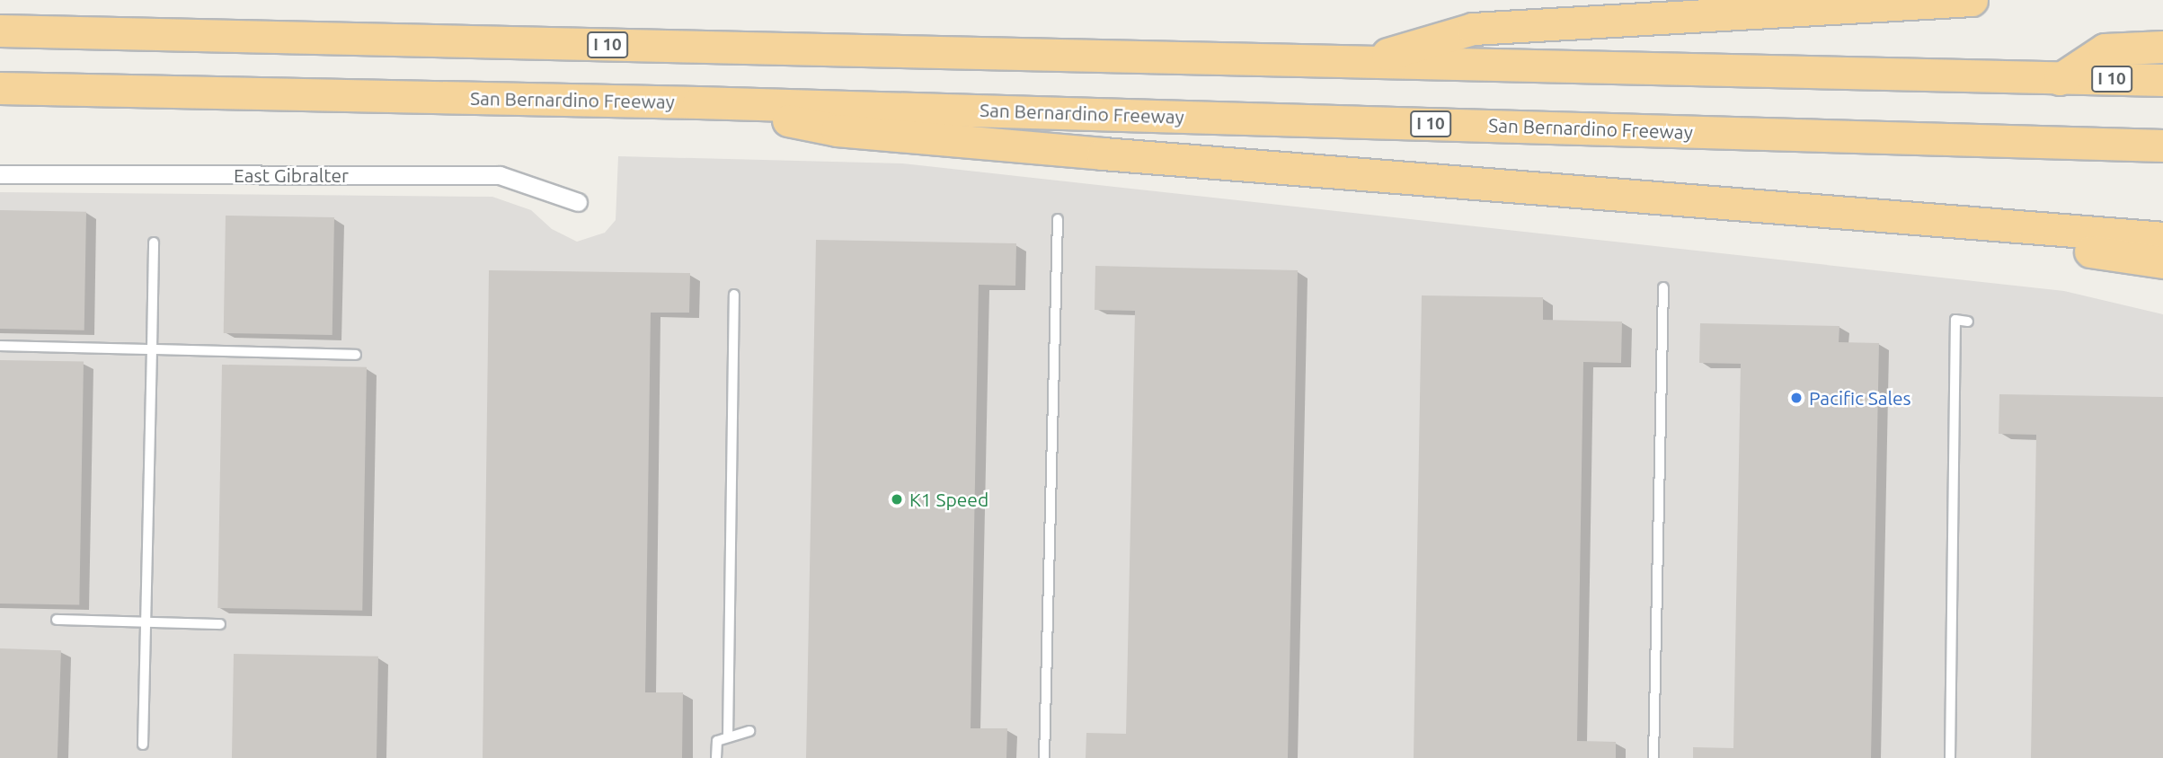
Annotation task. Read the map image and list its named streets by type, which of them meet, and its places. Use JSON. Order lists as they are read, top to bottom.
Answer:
{
  "streets": {
    "highway": ["I 10", "San Bernardino Freeway"],
    "street": ["East Gibralter"]
  },
  "places": ["Pacific Sales", "K1 Speed"]
}
